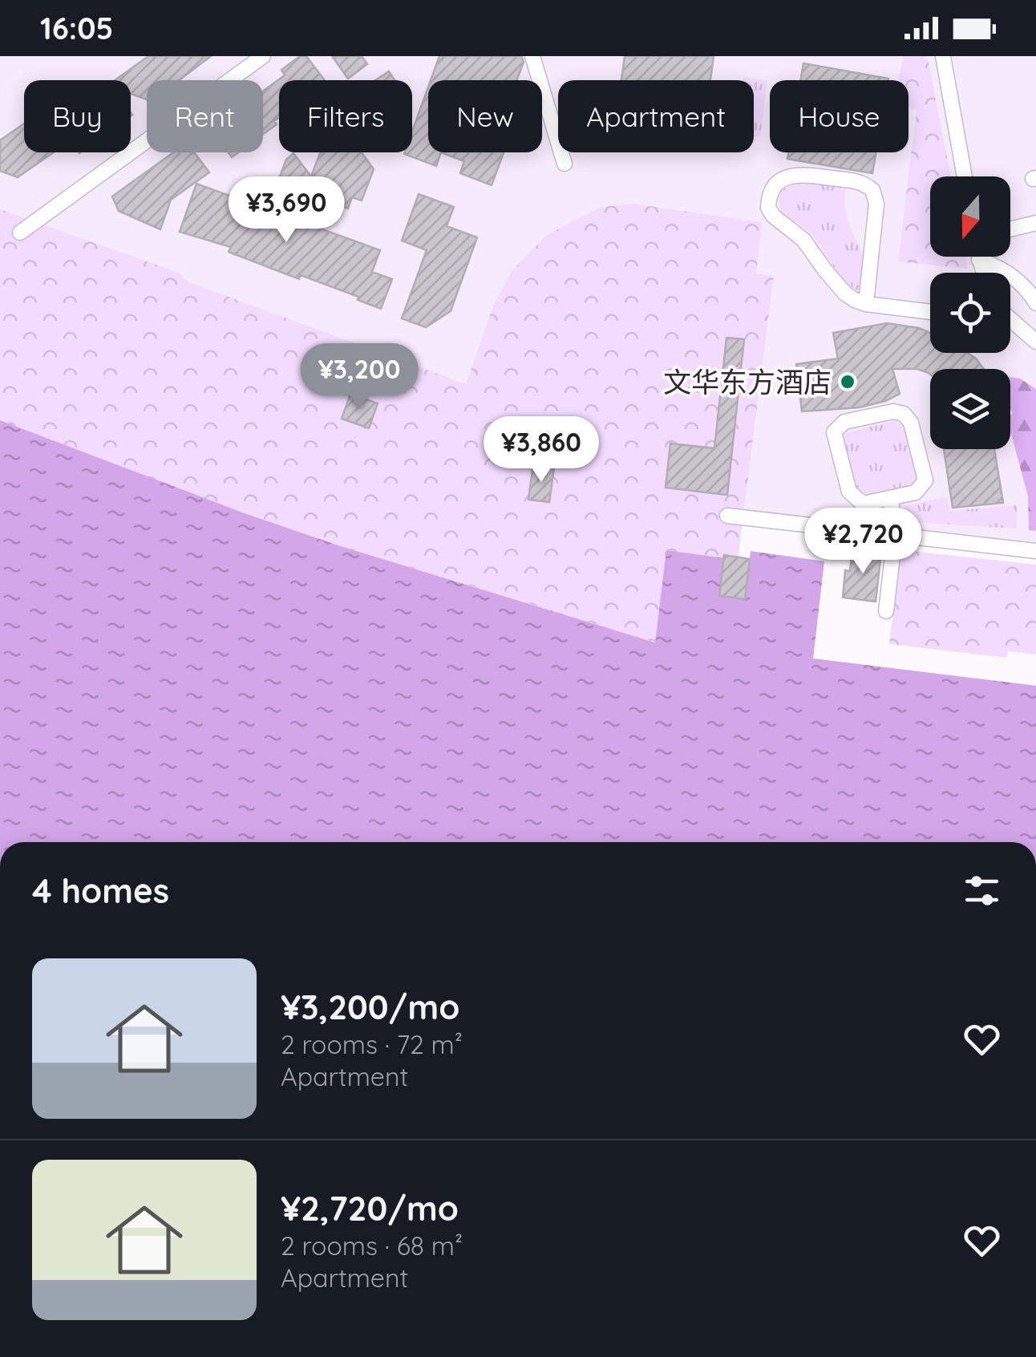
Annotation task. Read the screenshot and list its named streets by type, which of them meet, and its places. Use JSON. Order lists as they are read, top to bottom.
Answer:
{
  "places": ["文华东方酒店"],
  "north": "bottom",
  "page": {
    "status": "16:05",
    "chip": [
      "Buy",
      "Rent",
      "Filters",
      "New",
      "Apartment",
      "House"
    ],
    "price": [
      "¥3,690",
      "¥3,200",
      "¥3,860",
      "¥2,720"
    ],
    "heading": "4 homes",
    "list": [
      {
        "name": "¥3,200/mo",
        "note": "2 rooms · 72 m² · Apartment"
      },
      {
        "name": "¥2,720/mo",
        "note": "2 rooms · 68 m² · Apartment"
      }
    ]
  }
}
